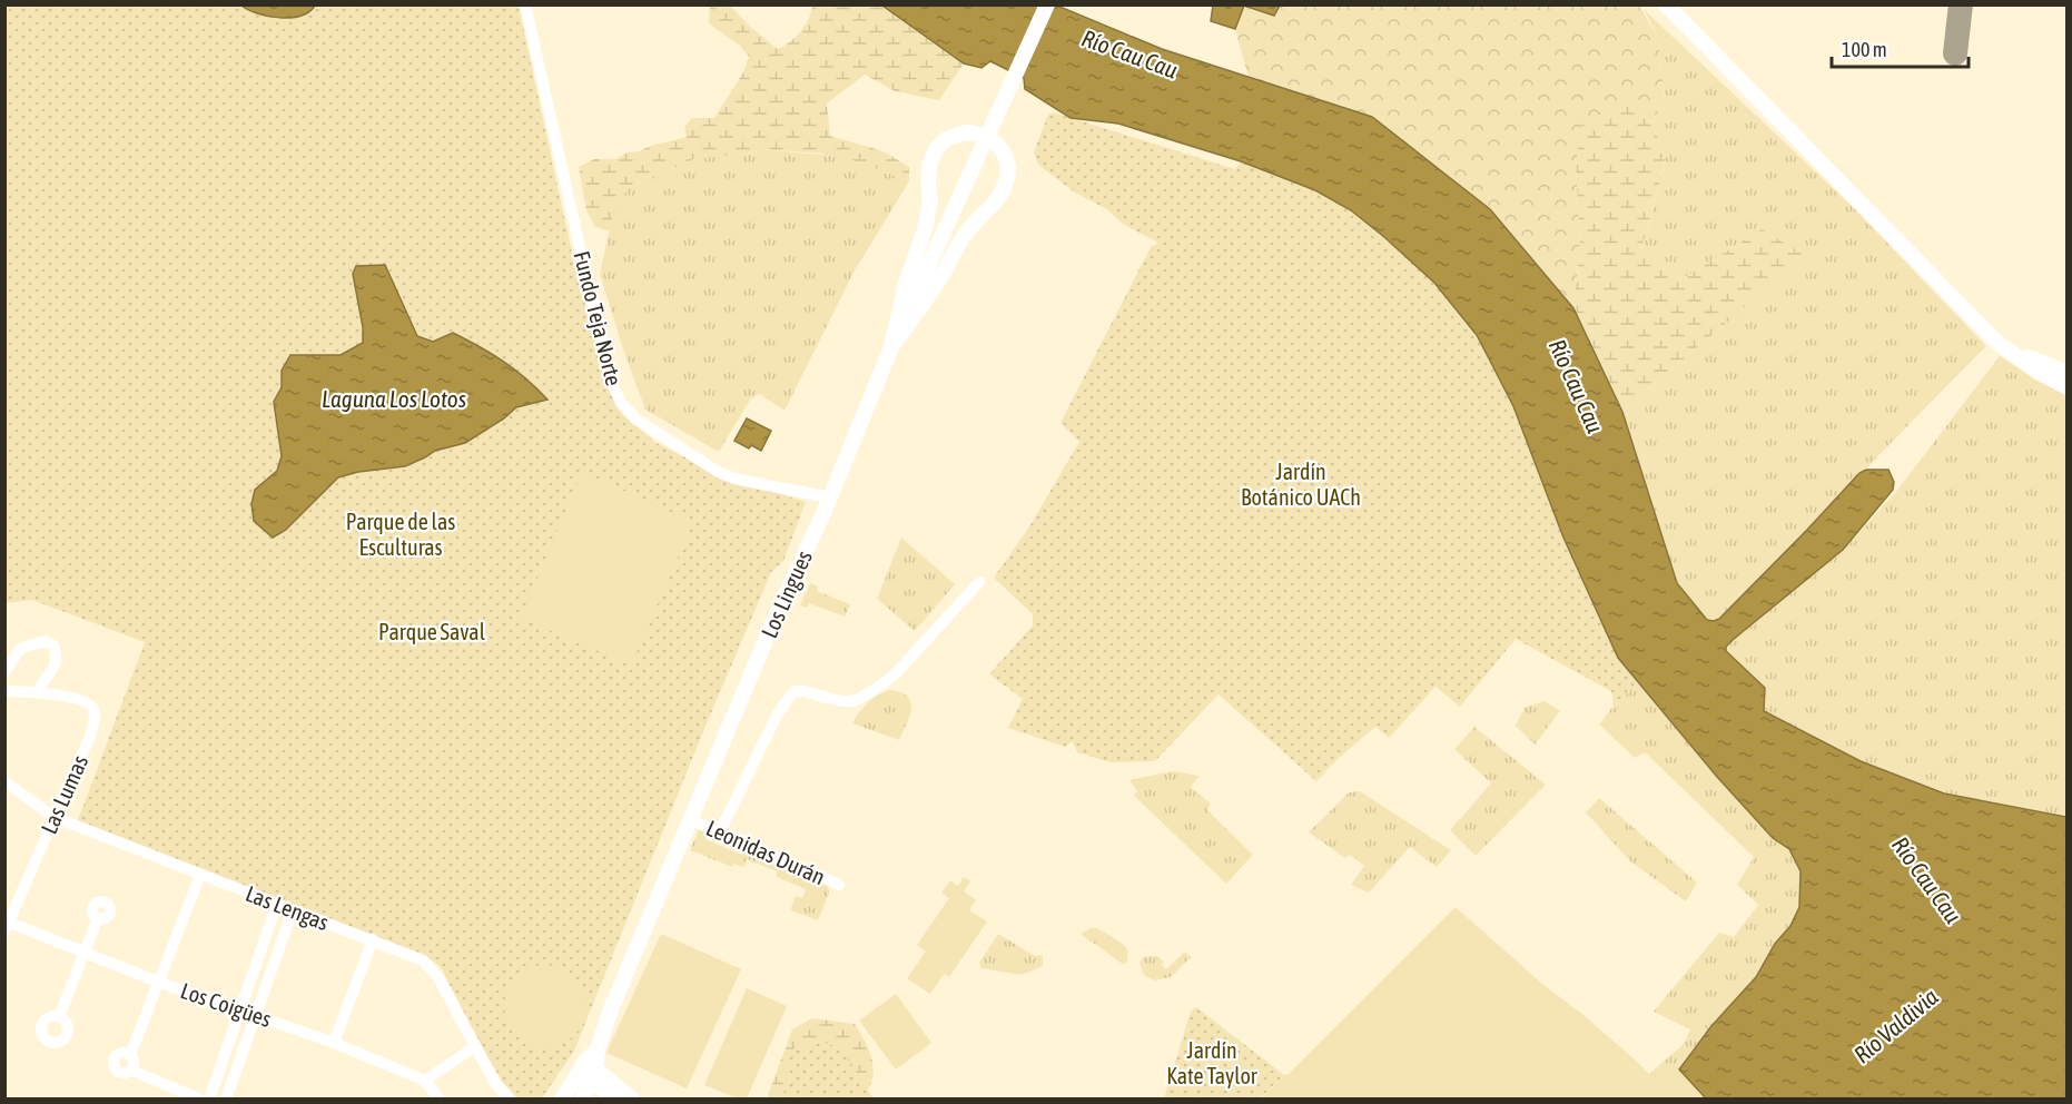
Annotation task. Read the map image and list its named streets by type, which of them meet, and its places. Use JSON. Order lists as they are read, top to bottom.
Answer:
{
  "streets": {
    "main road": ["Los Lingues"],
    "street": [
      "Fundo Teja Norte",
      "Las Lumas",
      "Leonidas Durán",
      "Las Lengas",
      "Los Coigües"
    ]
  },
  "crossings": [
    ["Fundo Teja Norte", "Los Lingues"],
    ["Los Lingues", "Leonidas Durán"],
    ["Las Lumas", "Las Lengas"],
    ["Las Lumas", "Los Coigües"]
  ],
  "water": ["Río Cau Cau", "Laguna Los Lotos", "Río Valdivia"],
  "parks": [
    "Jardín Botánico UACh",
    "Parque de las Esculturas",
    "Parque Saval",
    "Jardín Kate Taylor"
  ],
  "scale_bar": "100 m"
}
